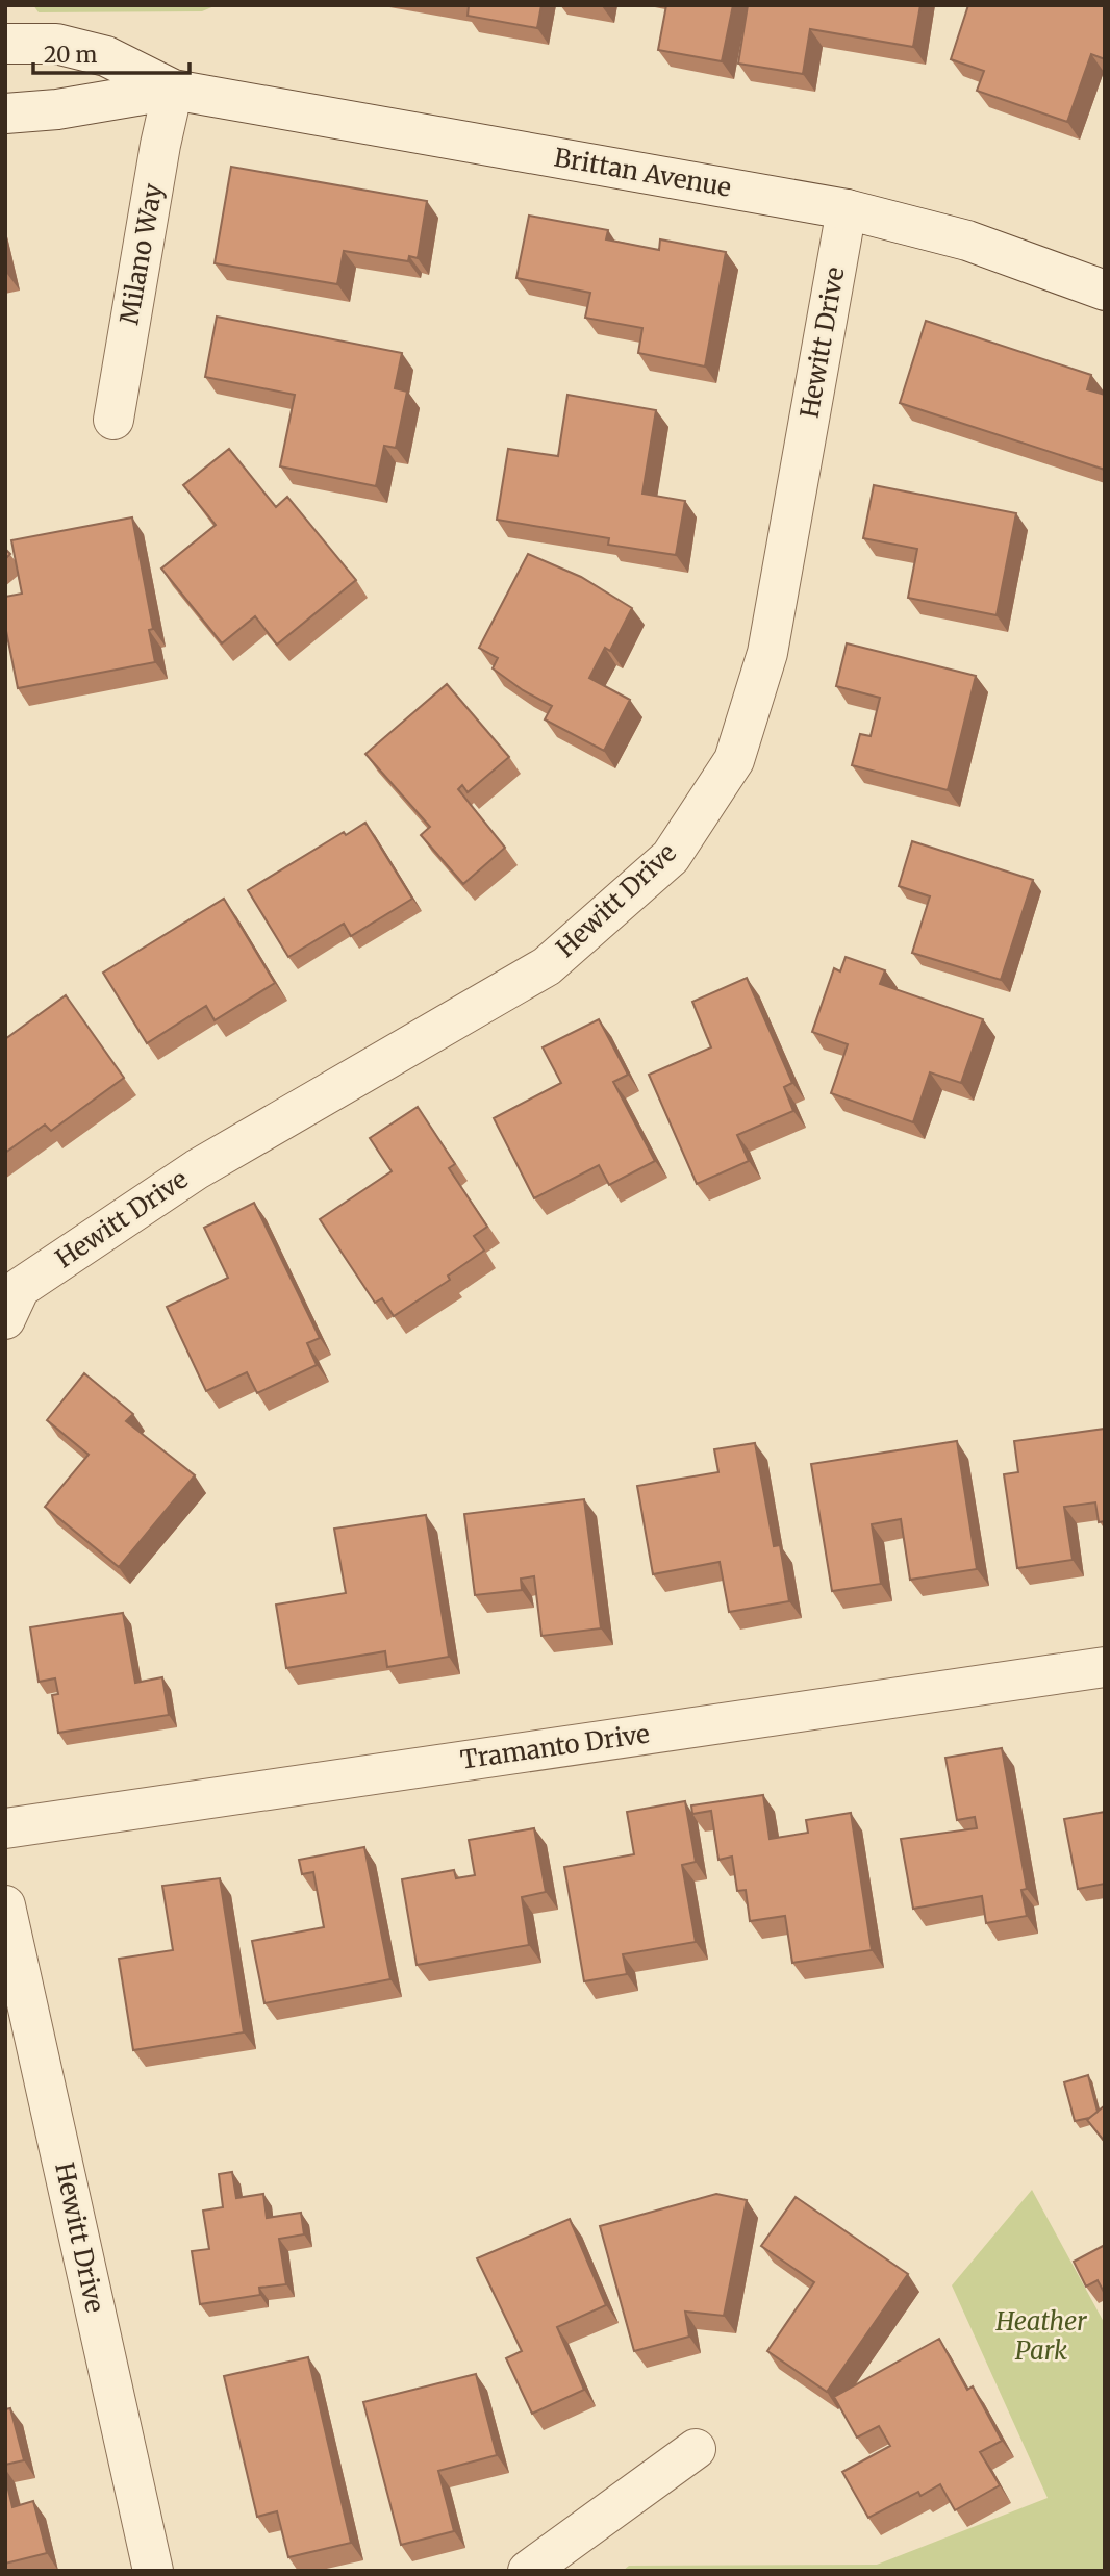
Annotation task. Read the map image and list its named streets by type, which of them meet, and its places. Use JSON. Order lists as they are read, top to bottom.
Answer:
{
  "streets": {
    "street": [
      "Brittan Avenue",
      "Milano Way",
      "Hewitt Drive",
      "Tramanto Drive"
    ]
  },
  "crossings": [
    ["Brittan Avenue", "Milano Way"],
    ["Brittan Avenue", "Hewitt Drive"]
  ],
  "parks": ["Heather Park"],
  "scale_bar": "20 m"
}
